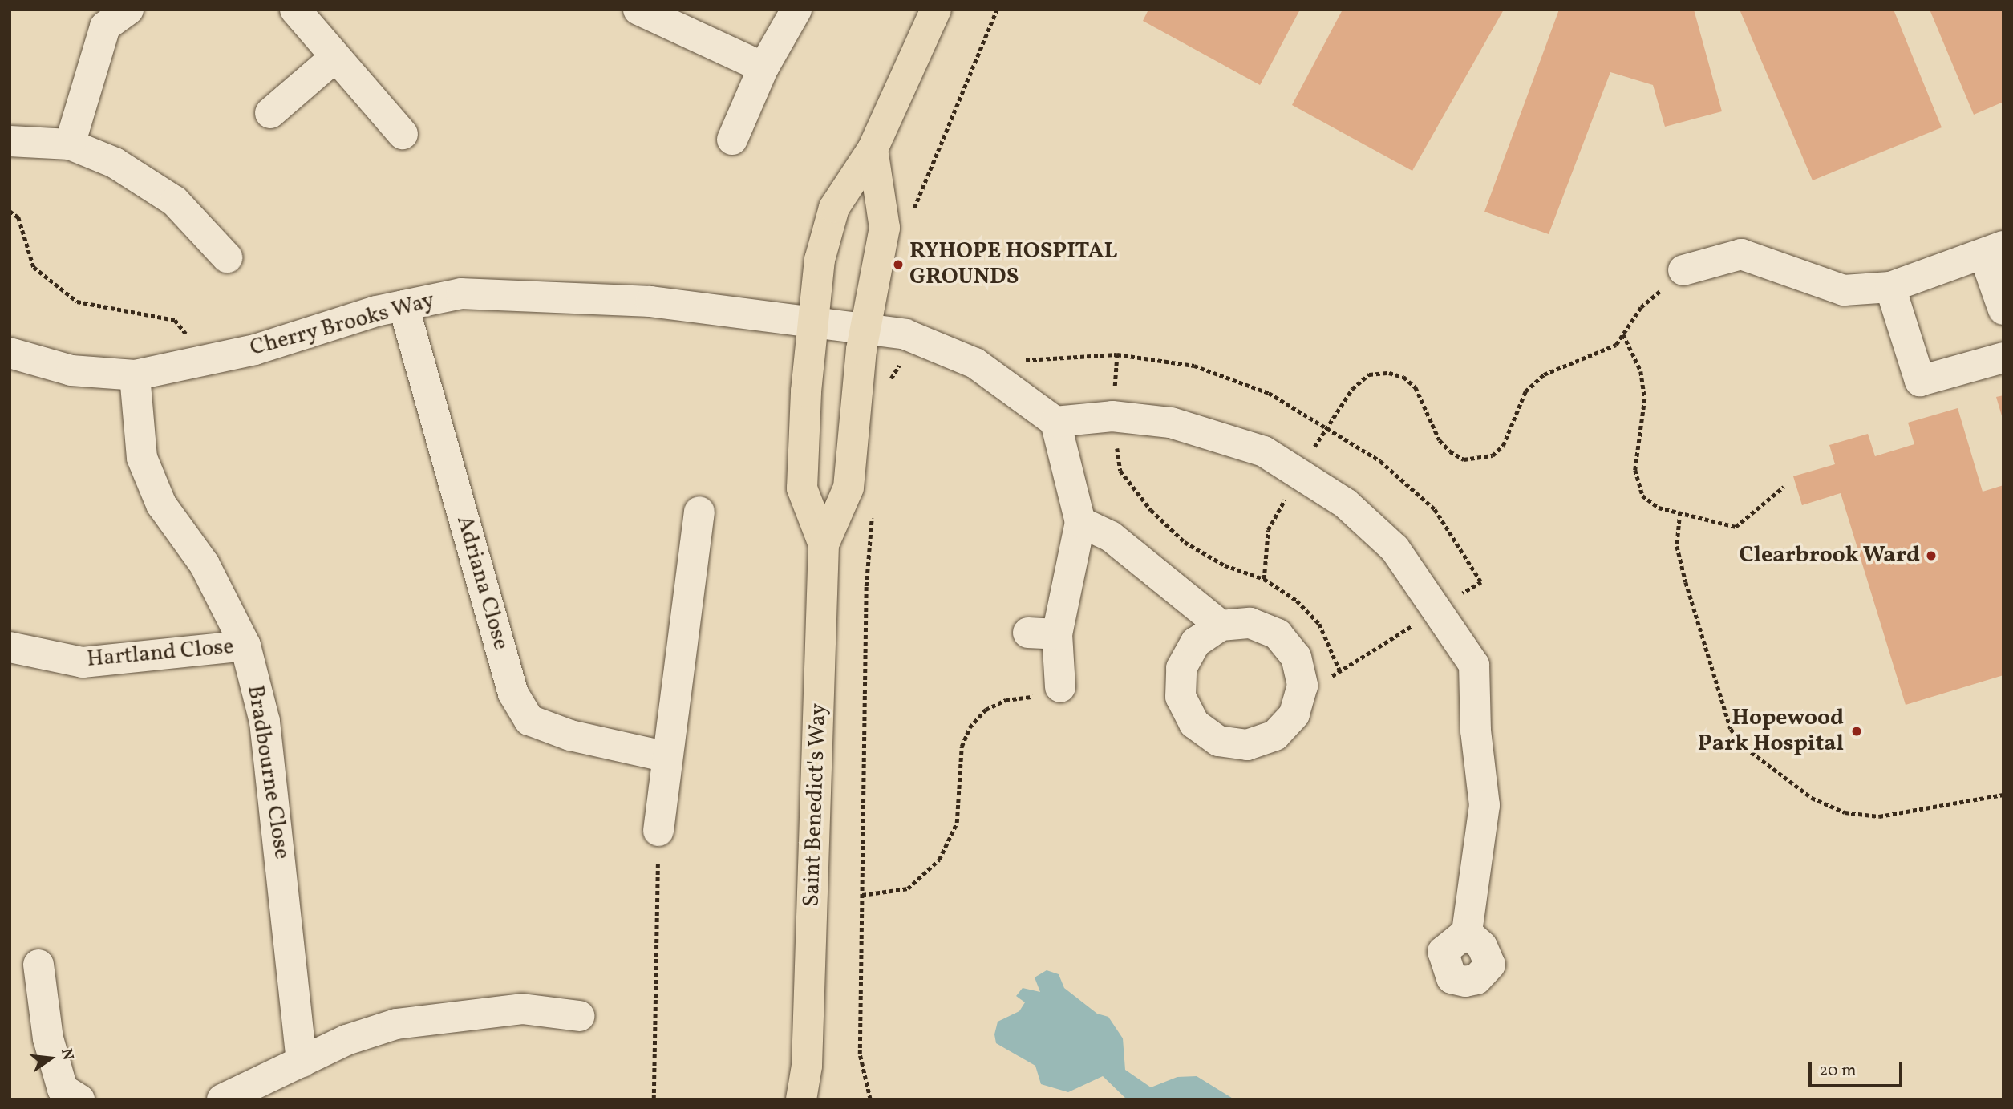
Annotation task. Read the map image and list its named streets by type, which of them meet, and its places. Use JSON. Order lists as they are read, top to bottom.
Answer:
{
  "streets": {
    "main road": ["Saint Benedict's Way"],
    "street": [
      "Cherry Brooks Way",
      "Adriana Close",
      "Hartland Close",
      "Bradbourne Close"
    ]
  },
  "crossings": [
    ["Cherry Brooks Way", "Adriana Close"],
    ["Cherry Brooks Way", "Bradbourne Close"],
    ["Cherry Brooks Way", "Saint Benedict's Way"],
    ["Hartland Close", "Bradbourne Close"]
  ],
  "places": ["RYHOPE HOSPITAL GROUNDS", "Clearbrook Ward", "Hopewood Park Hospital"],
  "scale_bar": "20 m",
  "north": "right"
}
